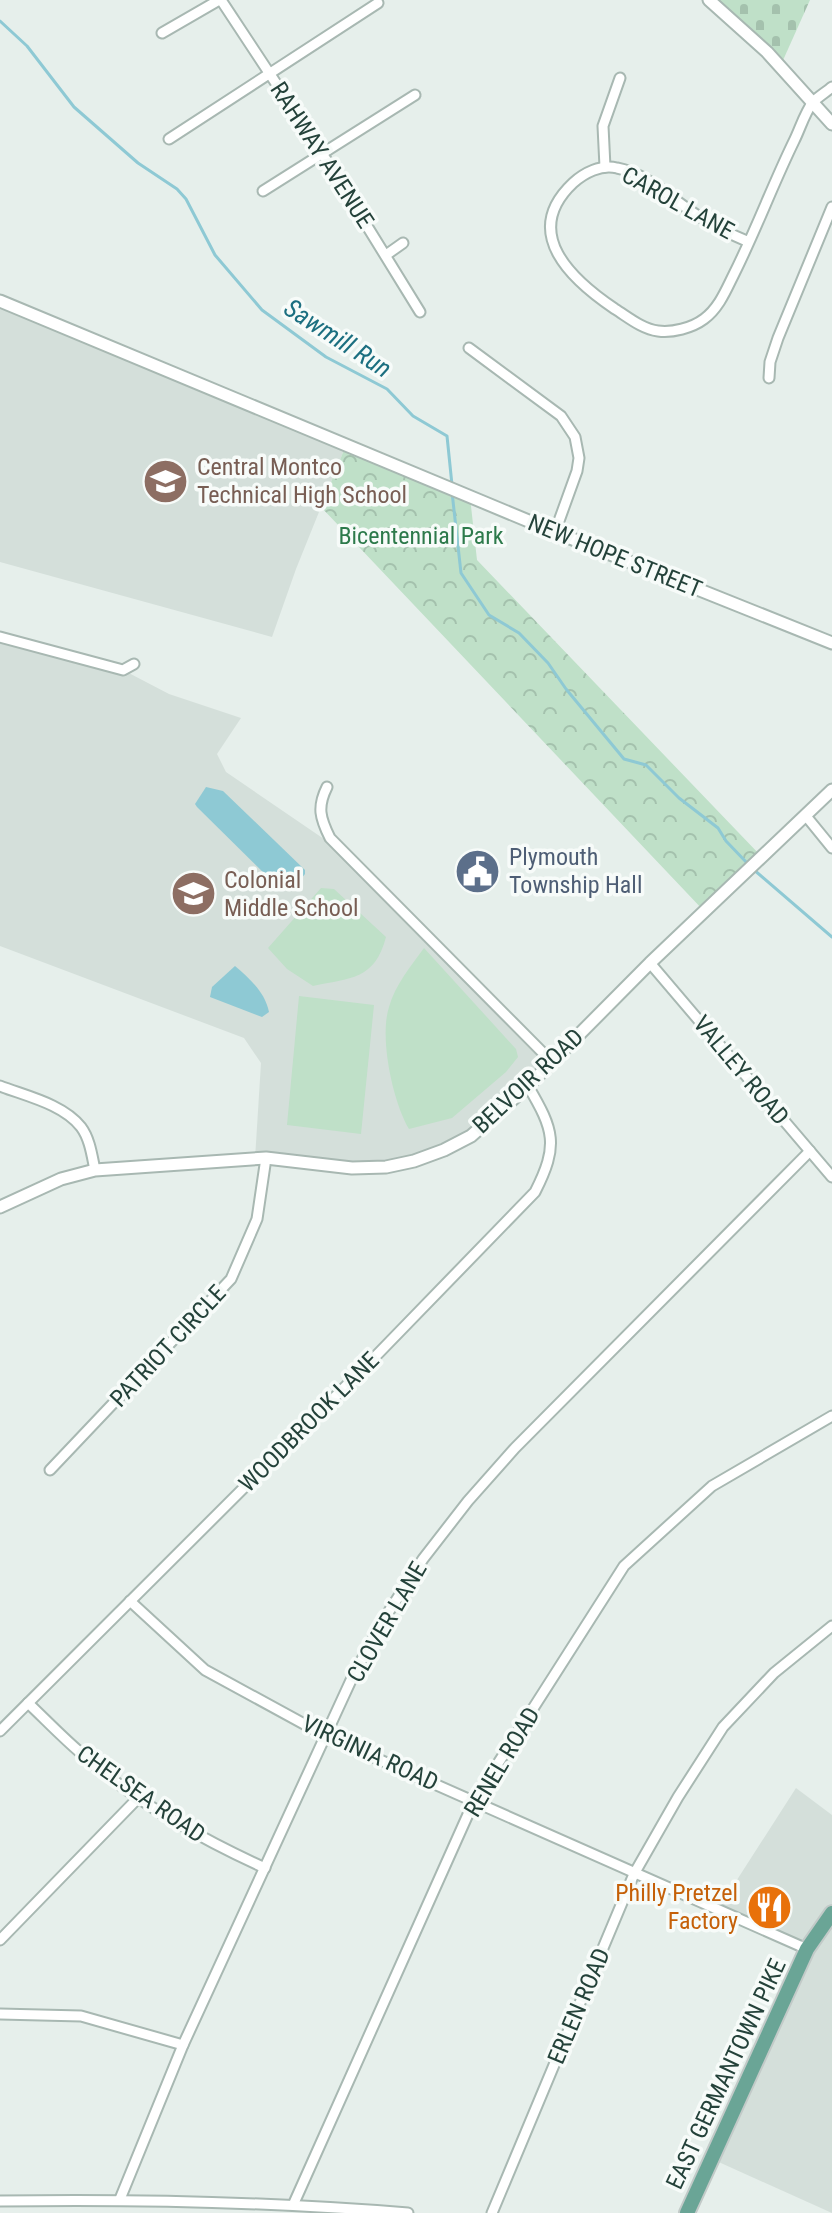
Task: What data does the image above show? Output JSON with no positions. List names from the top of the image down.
{
  "streets": {
    "main road": ["EAST GERMANTOWN PIKE"],
    "street": [
      "RAHWAY AVENUE",
      "CAROL LANE",
      "NEW HOPE STREET",
      "VALLEY ROAD",
      "BELVOIR ROAD",
      "PATRIOT CIRCLE",
      "WOODBROOK LANE",
      "CLOVER LANE",
      "VIRGINIA ROAD",
      "RENEL ROAD",
      "CHELSEA ROAD",
      "ERLEN ROAD"
    ]
  },
  "crossings": [
    ["VALLEY ROAD", "BELVOIR ROAD"],
    ["VALLEY ROAD", "CLOVER LANE"],
    ["BELVOIR ROAD", "PATRIOT CIRCLE"],
    ["BELVOIR ROAD", "WOODBROOK LANE"],
    ["WOODBROOK LANE", "VIRGINIA ROAD"],
    ["WOODBROOK LANE", "CHELSEA ROAD"],
    ["CLOVER LANE", "VIRGINIA ROAD"],
    ["CLOVER LANE", "CHELSEA ROAD"],
    ["VIRGINIA ROAD", "RENEL ROAD"],
    ["VIRGINIA ROAD", "ERLEN ROAD"],
    ["VIRGINIA ROAD", "EAST GERMANTOWN PIKE"]
  ],
  "water": ["Sawmill Run"],
  "parks": ["Bicentennial Park"],
  "places": {
    "school or university": ["Central Montco Technical High School", "Colonial Middle School"],
    "public building": ["Plymouth Township Hall"],
    "restaurant": ["Philly Pretzel Factory"]
  }
}
